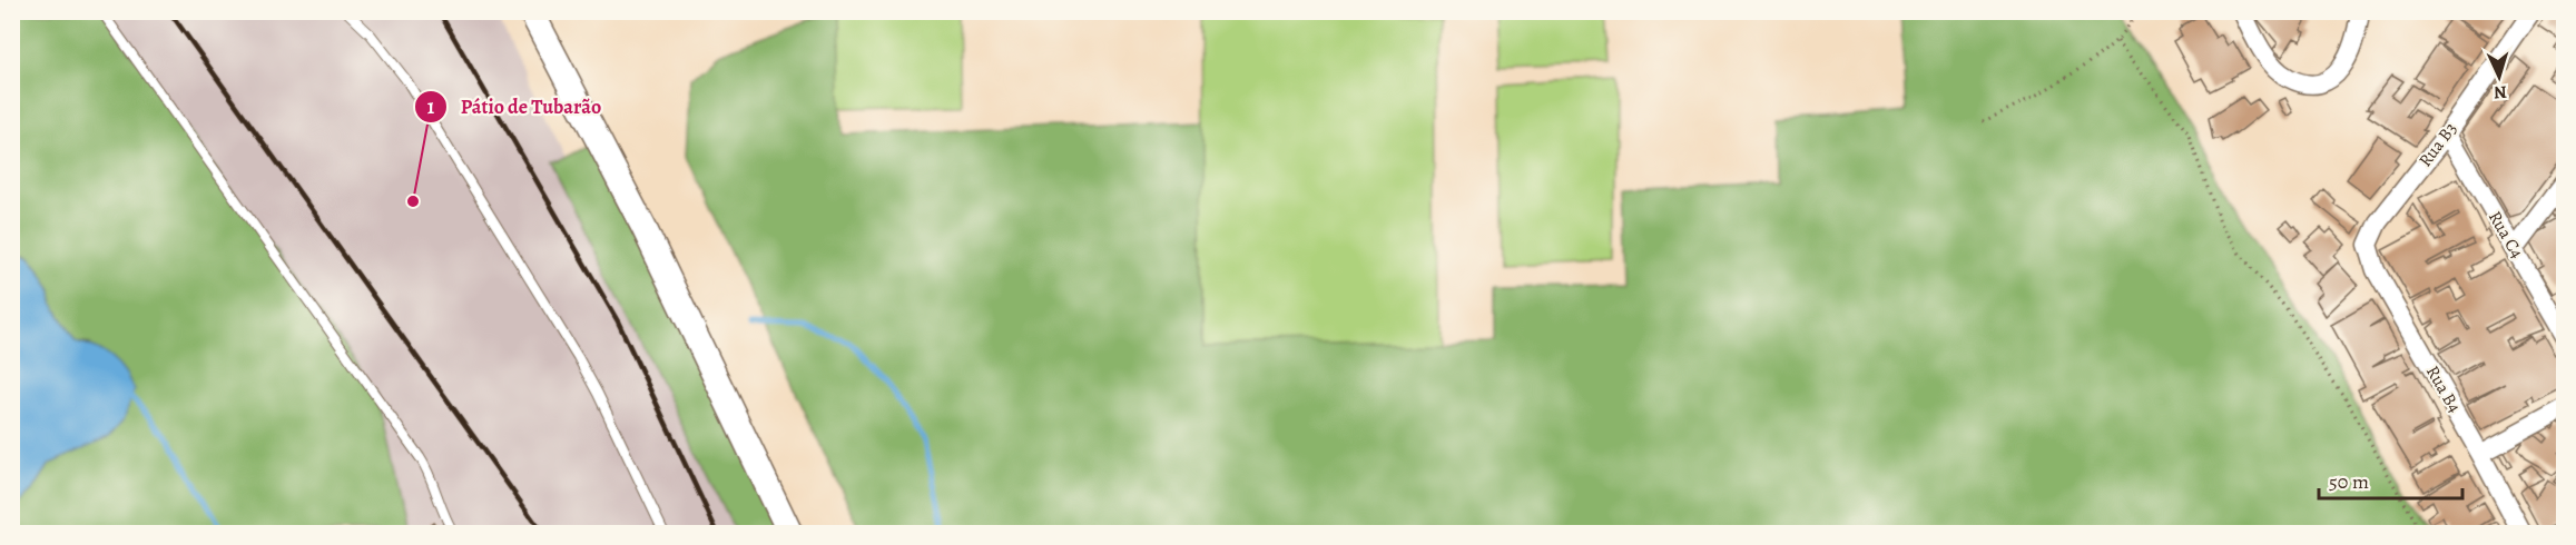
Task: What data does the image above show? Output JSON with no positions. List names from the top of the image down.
{
  "streets": {
    "street": ["Rua B3", "Rua C4", "Rua B4"]
  },
  "crossings": [
    ["Rua B3", "Rua C4"],
    ["Rua B3", "Rua B4"]
  ],
  "places": ["Pátio de Tubarão"],
  "scale_bar": "50 m",
  "north": "bottom"
}
